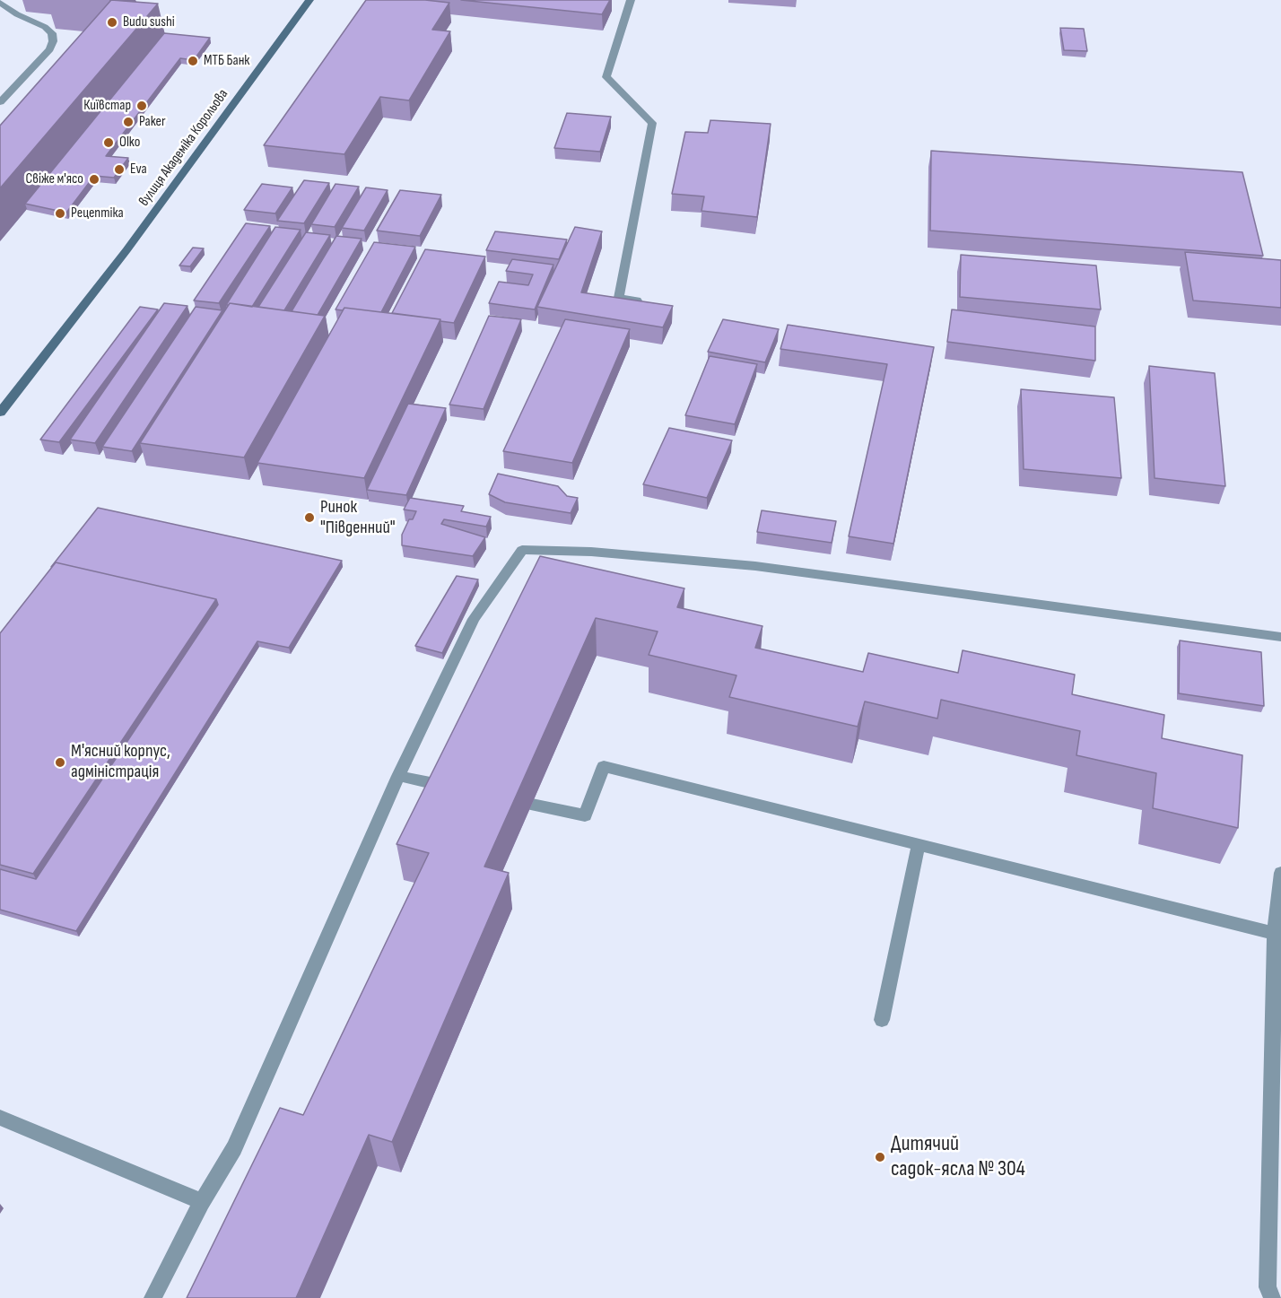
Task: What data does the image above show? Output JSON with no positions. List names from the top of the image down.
{
  "streets": {
    "main road": ["вулиця Академіка Корольова"]
  },
  "places": [
    "Budu sushi",
    "МТБ Банк",
    "Київстар",
    "Paker",
    "Olko",
    "Eva",
    "Свіже м'ясо",
    "Рецептіка",
    "Ринок \"Південний\"",
    "М'ясний корпус, адміністрація",
    "Дитячий садок-ясла № 304"
  ]
}
